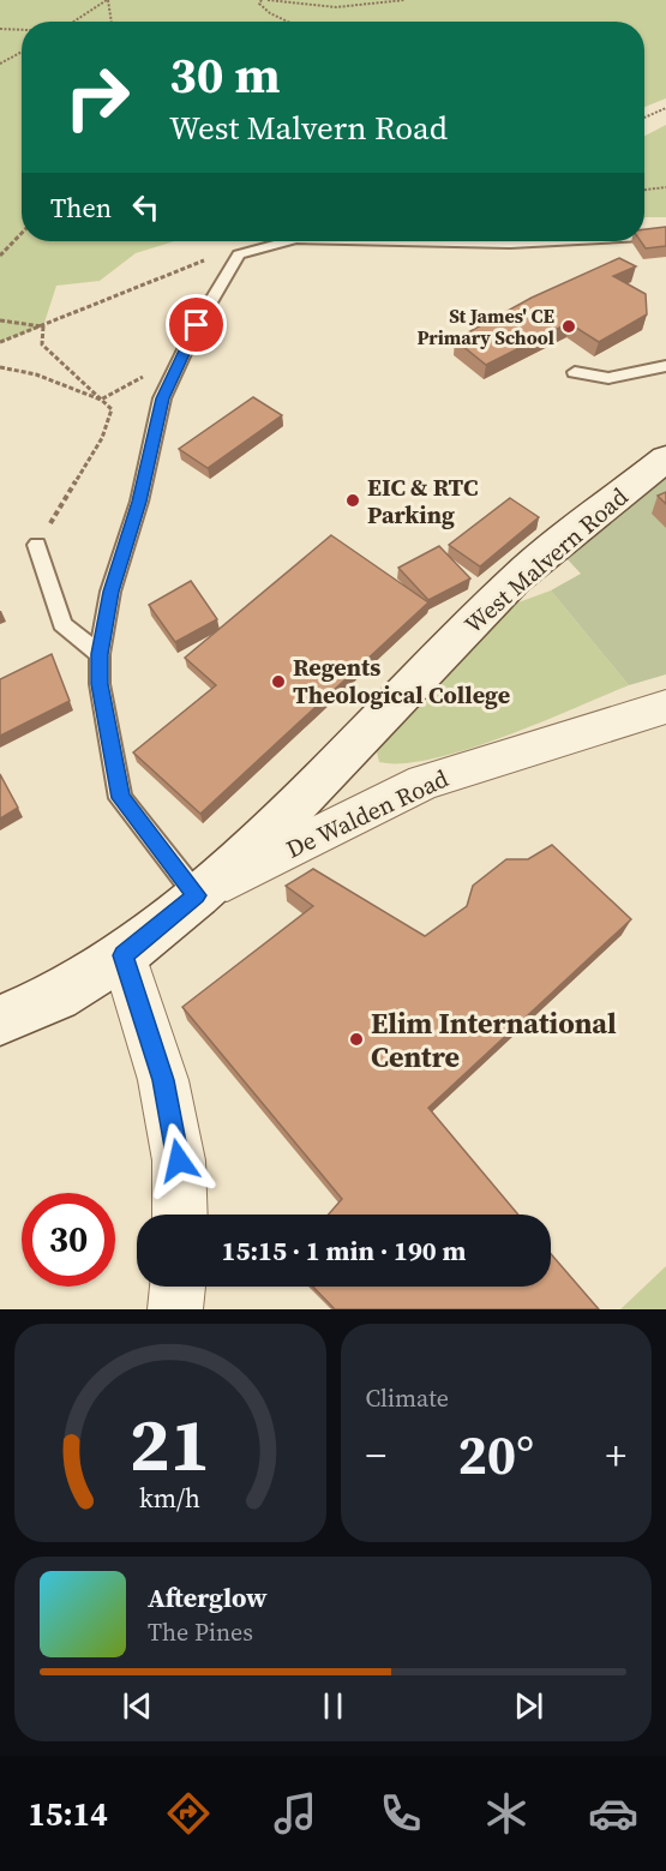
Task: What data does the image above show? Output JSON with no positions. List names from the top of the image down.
{
  "streets": {
    "main road": ["West Malvern Road"],
    "street": ["De Walden Road"]
  },
  "crossings": [
    ["West Malvern Road", "De Walden Road"]
  ],
  "places": [
    "St James' CE Primary School",
    "EIC & RTC Parking",
    "Regents Theological College",
    "Elim International Centre"
  ],
  "page": {
    "turn": ["30 m", "West Malvern Road"],
    "then": "Then",
    "limit": "30",
    "trip": "15:15 · 1 min · 190 m",
    "tile": "Climate",
    "heat": ["−", "20°", "+"],
    "song": ["Afterglow", "The Pines"],
    "tabs": "15:14",
    "gauge": ["21", "km/h"]
  }
}
